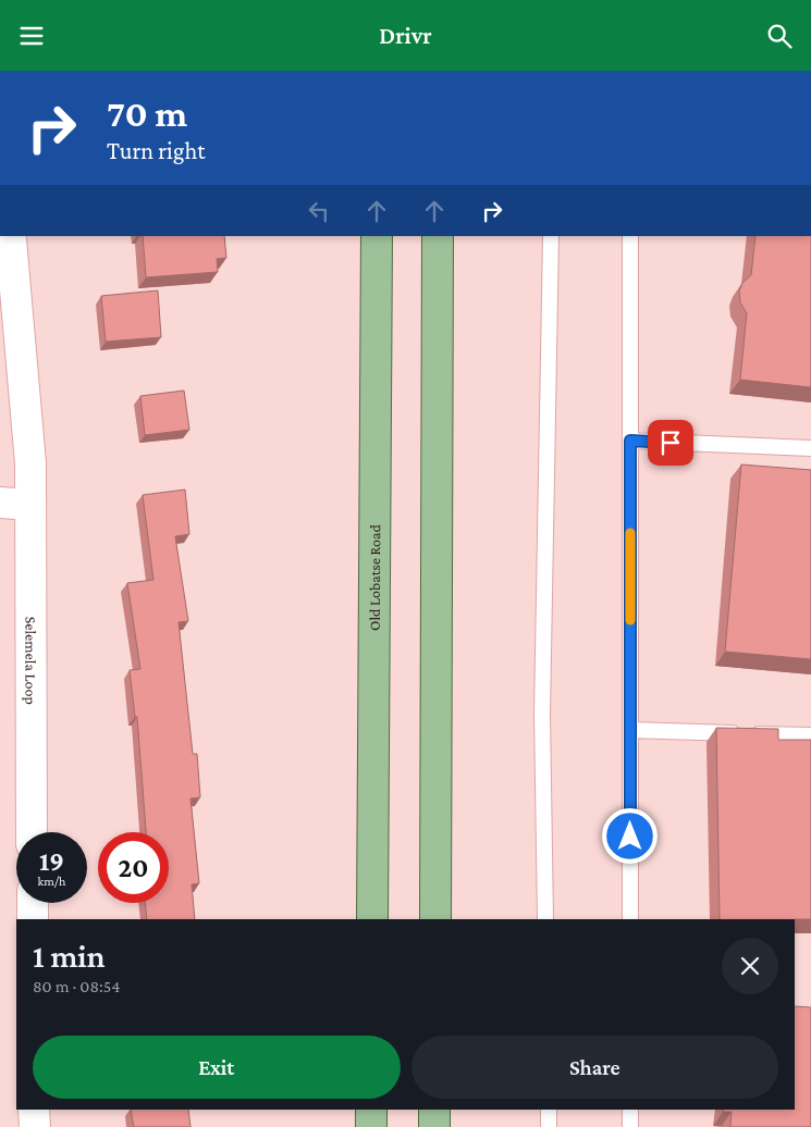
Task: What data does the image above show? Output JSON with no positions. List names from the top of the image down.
{
  "streets": {
    "main road": ["Old Lobatse Road"],
    "street": ["Selemela Loop"]
  },
  "page": {
    "header": "Drivr",
    "turn": ["70 m", "Turn right"],
    "speed": "19 km/h",
    "limit": "20",
    "heading": ["1 min", "80 m · 08:54"],
    "buttons": ["Exit", "Share"]
  }
}
